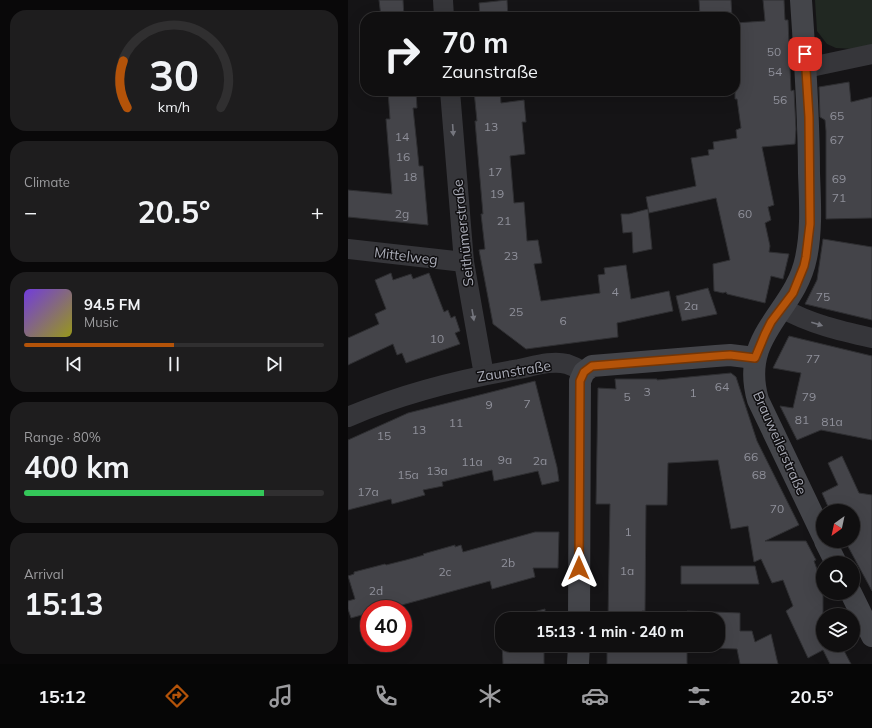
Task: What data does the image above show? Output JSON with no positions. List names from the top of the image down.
{
  "streets": {
    "street": [
      "Seithümerstraße",
      "Mittelweg",
      "Zaunstraße",
      "Brauweilerstraße"
    ]
  },
  "crossings": [
    ["Seithümerstraße", "Mittelweg"],
    ["Seithümerstraße", "Zaunstraße"]
  ],
  "one_way": ["Seithümerstraße"],
  "house_numbers": [
    "50",
    "54",
    "56",
    "65",
    "13",
    "14",
    "67",
    "16",
    "17",
    "18",
    "69",
    "19",
    "71",
    "2g",
    "60",
    "21",
    "23",
    "4",
    "75",
    "2a",
    "25",
    "6",
    "10",
    "77",
    "64",
    "3",
    "1",
    "5",
    "79",
    "7",
    "9",
    "81",
    "81a",
    "11",
    "13",
    "15",
    "66",
    "9a",
    "2a",
    "11a",
    "13a",
    "15a",
    "68",
    "17a",
    "70",
    "1",
    "2b",
    "1a",
    "2c",
    "2d"
  ],
  "north": "bottom left",
  "page": {
    "turn": ["70 m", "Zaunstraße"],
    "tile": [
      "Climate",
      ["Range · 80%", "400 km"],
      ["Arrival", "15:13"]
    ],
    "heat": ["−", "20.5°", "+"],
    "song": ["94.5 FM", "Music"],
    "limit": "40",
    "trip": "15:13 · 1 min · 240 m",
    "tabs": ["15:12", "20.5°"],
    "gauge": ["30", "km/h"]
  }
}
